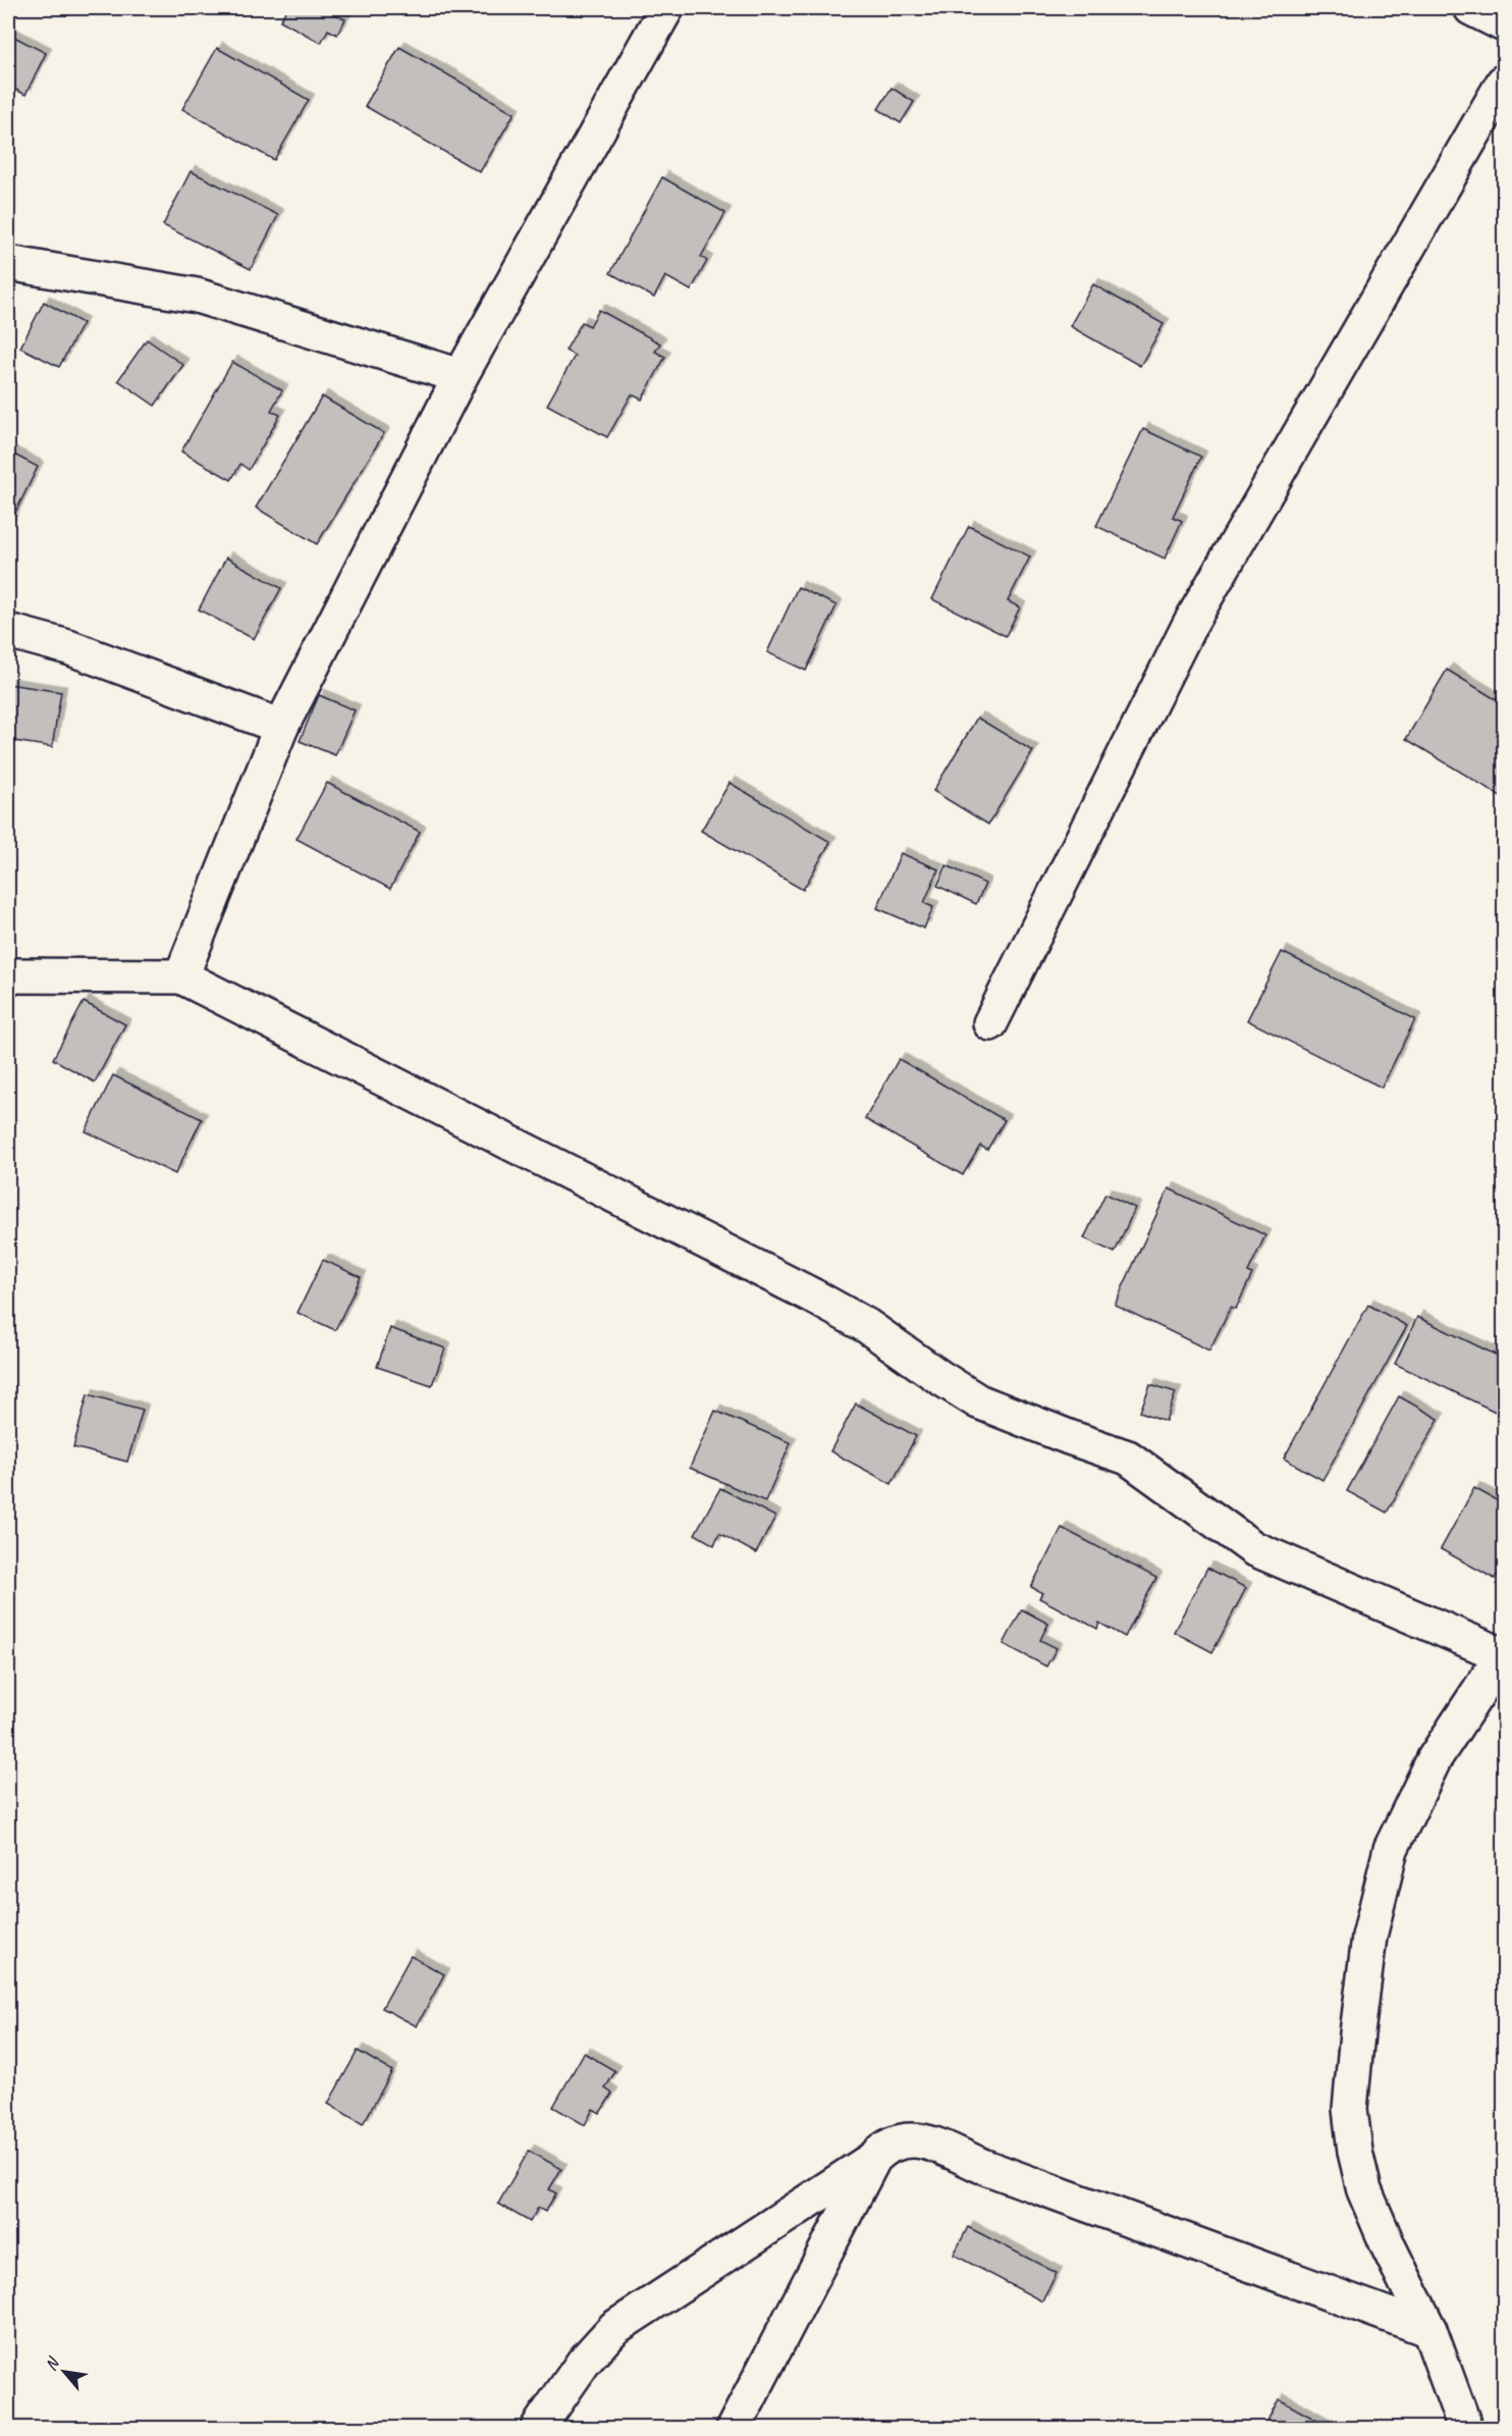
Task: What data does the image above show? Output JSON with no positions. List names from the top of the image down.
{
  "north": "top left"
}
